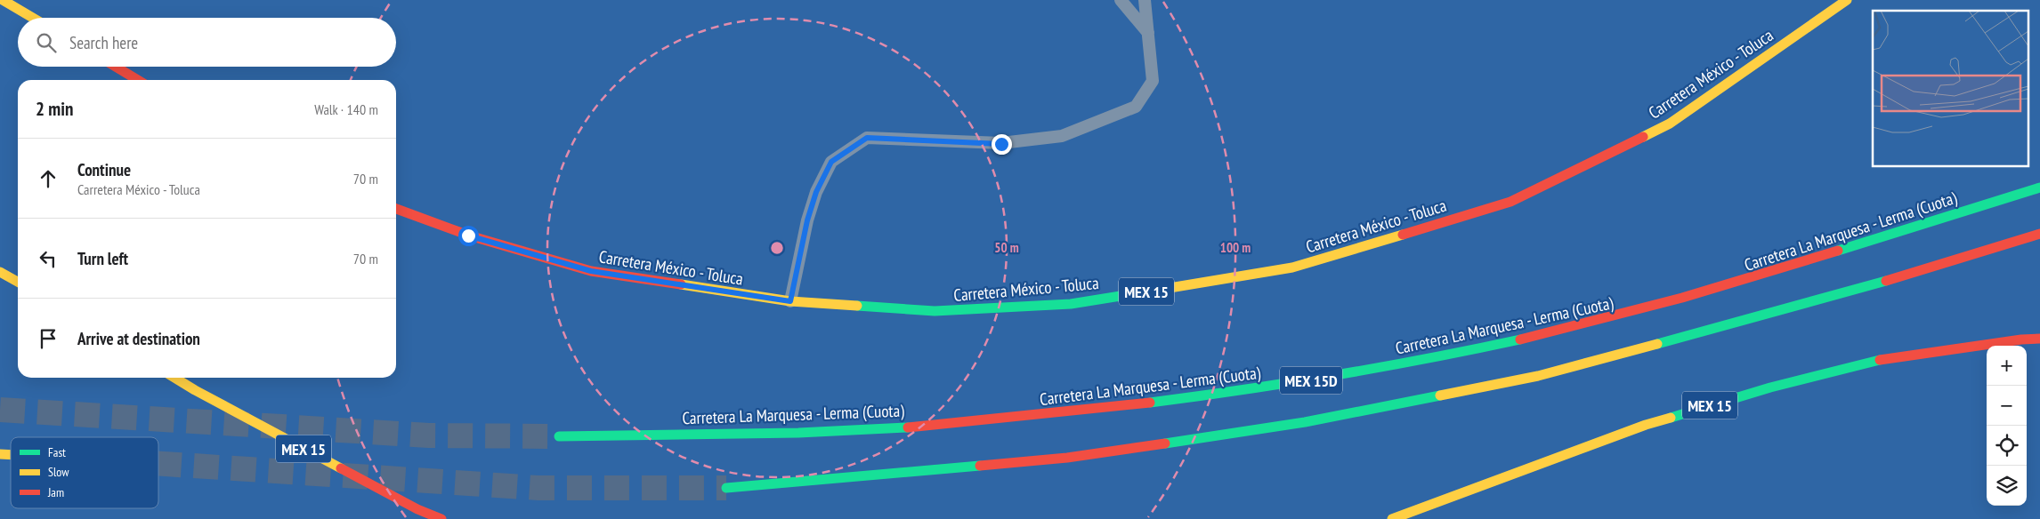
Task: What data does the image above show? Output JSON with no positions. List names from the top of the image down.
{
  "streets": {
    "main road": [
      "Carretera México - Toluca",
      "Carretera La Marquesa - Lerma (Cuota)",
      "MEX 15",
      "MEX 15D"
    ]
  },
  "legend": ["Fast", "Slow", "Jam"],
  "page": {
    "search": "Search here",
    "heading": ["2 min", "Walk · 140 m"],
    "list": [
      ["Continue", "Carretera México - Toluca", "70 m"],
      ["Turn left", "70 m"],
      "Arrive at destination"
    ],
    "map_buttons": ["+", "−"]
  },
  "rings": ["50 m", "100 m"]
}
